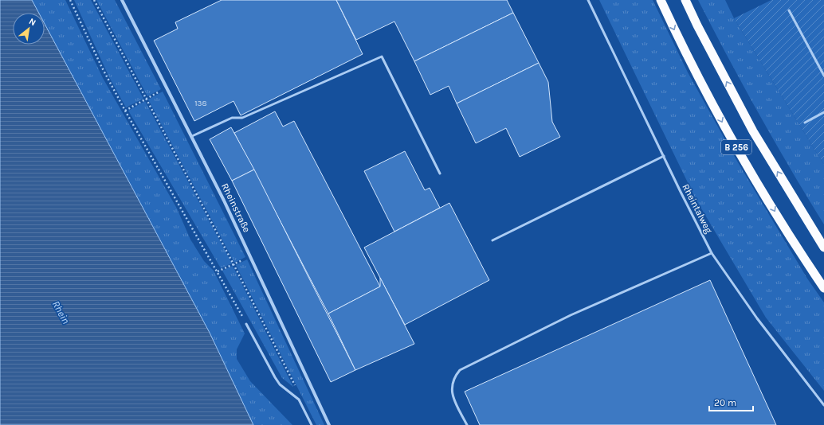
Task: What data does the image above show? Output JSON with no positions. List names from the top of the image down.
{
  "streets": {
    "highway": ["B 256"],
    "street": ["Rheinstraße"],
    "lane": ["Rheintalweg"]
  },
  "water": ["Rhein"],
  "house_numbers": ["138"],
  "scale_bar": "20 m",
  "north": "top right"
}
